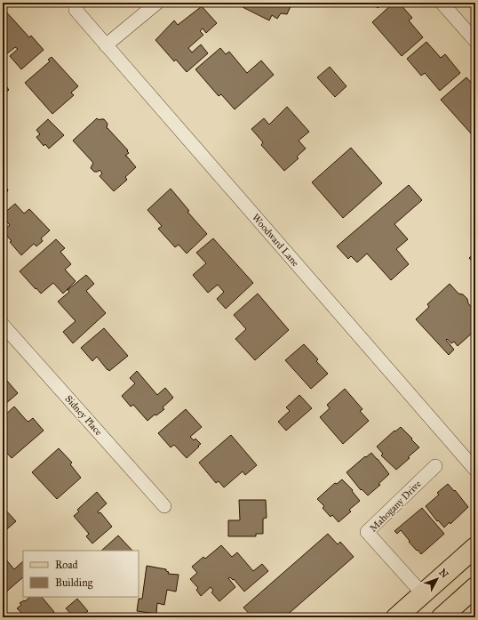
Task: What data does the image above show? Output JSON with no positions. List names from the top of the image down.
{
  "streets": {
    "street": ["Woodward Lane", "Sidney Place", "Mahogany Drive"]
  },
  "legend": ["Road", "Building"],
  "north": "top right"
}
